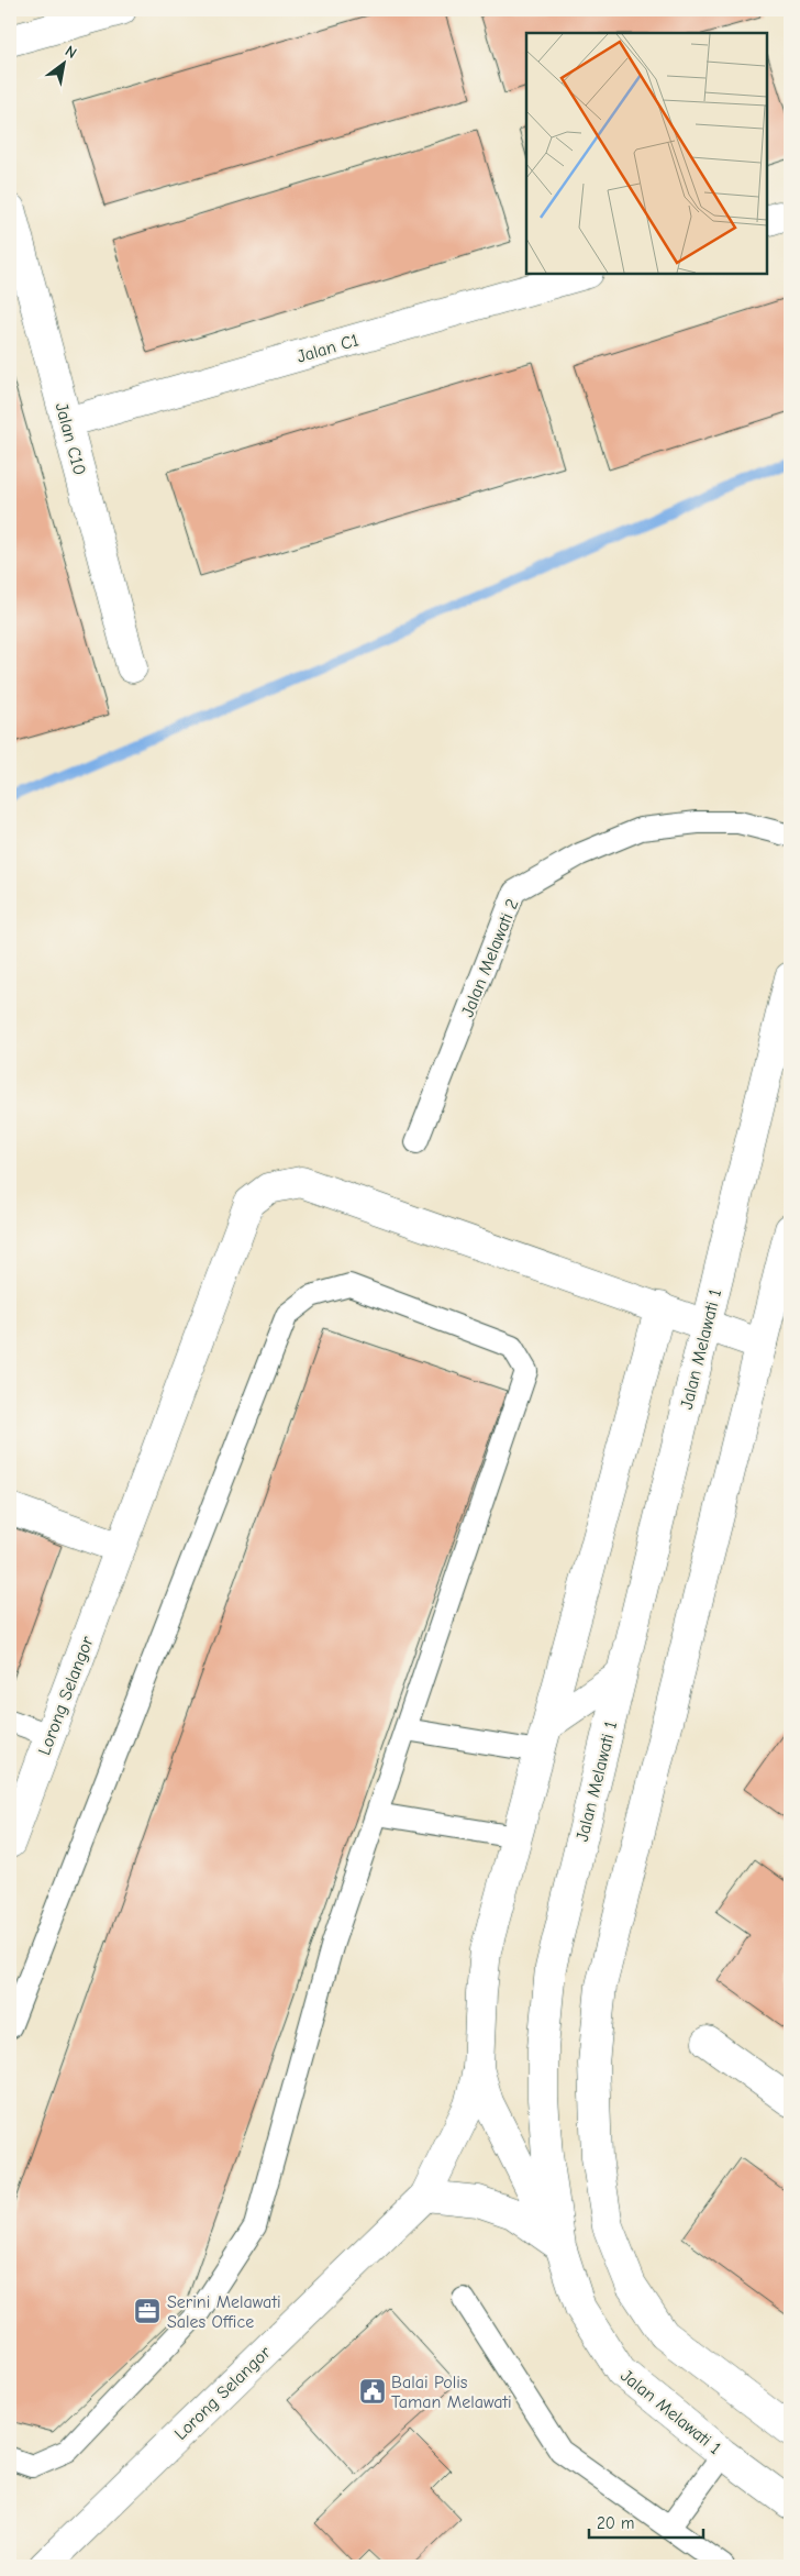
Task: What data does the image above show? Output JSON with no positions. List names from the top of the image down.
{
  "streets": {
    "street": [
      "Jalan C1",
      "Jalan C10",
      "Jalan Melawati 1",
      "Lorong Selangor"
    ],
    "lane": ["Jalan Melawati 2"]
  },
  "crossings": [
    ["Jalan C1", "Jalan C10"],
    ["Jalan Melawati 1", "Lorong Selangor"]
  ],
  "places": {
    "office": ["Serini Melawati Sales Office"],
    "public building": ["Balai Polis Taman Melawati"]
  },
  "scale_bar": "20 m",
  "north": "top right"
}
